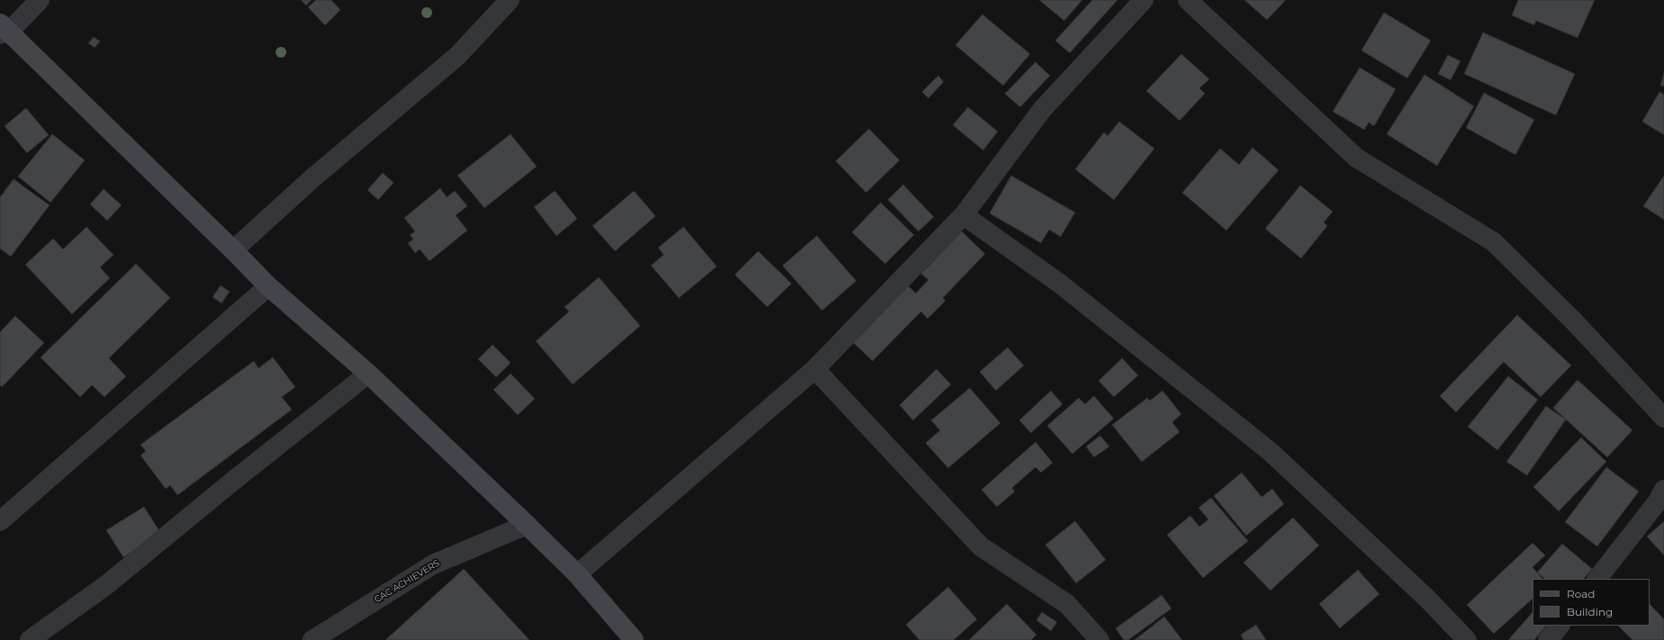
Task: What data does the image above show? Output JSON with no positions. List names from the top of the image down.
{
  "streets": {
    "street": ["CAC ACHIEVERS"]
  },
  "legend": ["Road", "Building"]
}
